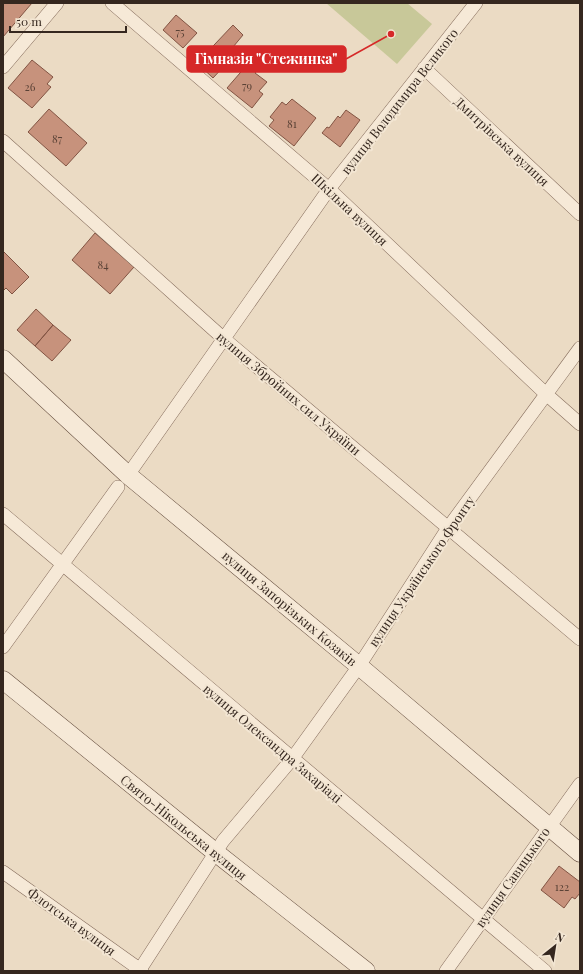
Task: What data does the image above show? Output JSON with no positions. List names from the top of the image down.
{
  "streets": {
    "main road": ["вулиця Запорізьких Козаків", "Свято-Нікольська вулиця"],
    "street": [
      "вулиця Володимира Великого",
      "Дмитрівська вулиця",
      "Шкільна вулиця",
      "вулиця Збройних сил України",
      "вулиця Українського Фронту",
      "вулиця Олександра Захаріаді",
      "вулиця Савицького",
      "Флотська вулиця"
    ]
  },
  "crossings": [
    ["вулиця Володимира Великого", "Дмитрівська вулиця"],
    ["вулиця Володимира Великого", "Шкільна вулиця"],
    ["вулиця Володимира Великого", "вулиця Збройних сил України"],
    ["вулиця Володимира Великого", "вулиця Запорізьких Козаків"],
    ["вулиця Володимира Великого", "вулиця Олександра Захаріаді"],
    ["Шкільна вулиця", "вулиця Українського Фронту"],
    ["вулиця Збройних сил України", "вулиця Українського Фронту"],
    ["вулиця Українського Фронту", "вулиця Запорізьких Козаків"],
    ["вулиця Українського Фронту", "вулиця Олександра Захаріаді"],
    ["вулиця Українського Фронту", "Свято-Нікольська вулиця"],
    ["вулиця Українського Фронту", "Флотська вулиця"],
    ["вулиця Запорізьких Козаків", "вулиця Савицького"],
    ["вулиця Олександра Захаріаді", "вулиця Савицького"]
  ],
  "places": ["Гімназія \"Стежинка\""],
  "house_numbers": [
    "75",
    "79",
    "26",
    "81",
    "87",
    "84",
    "122"
  ],
  "scale_bar": "50 m",
  "north": "top right"
}
